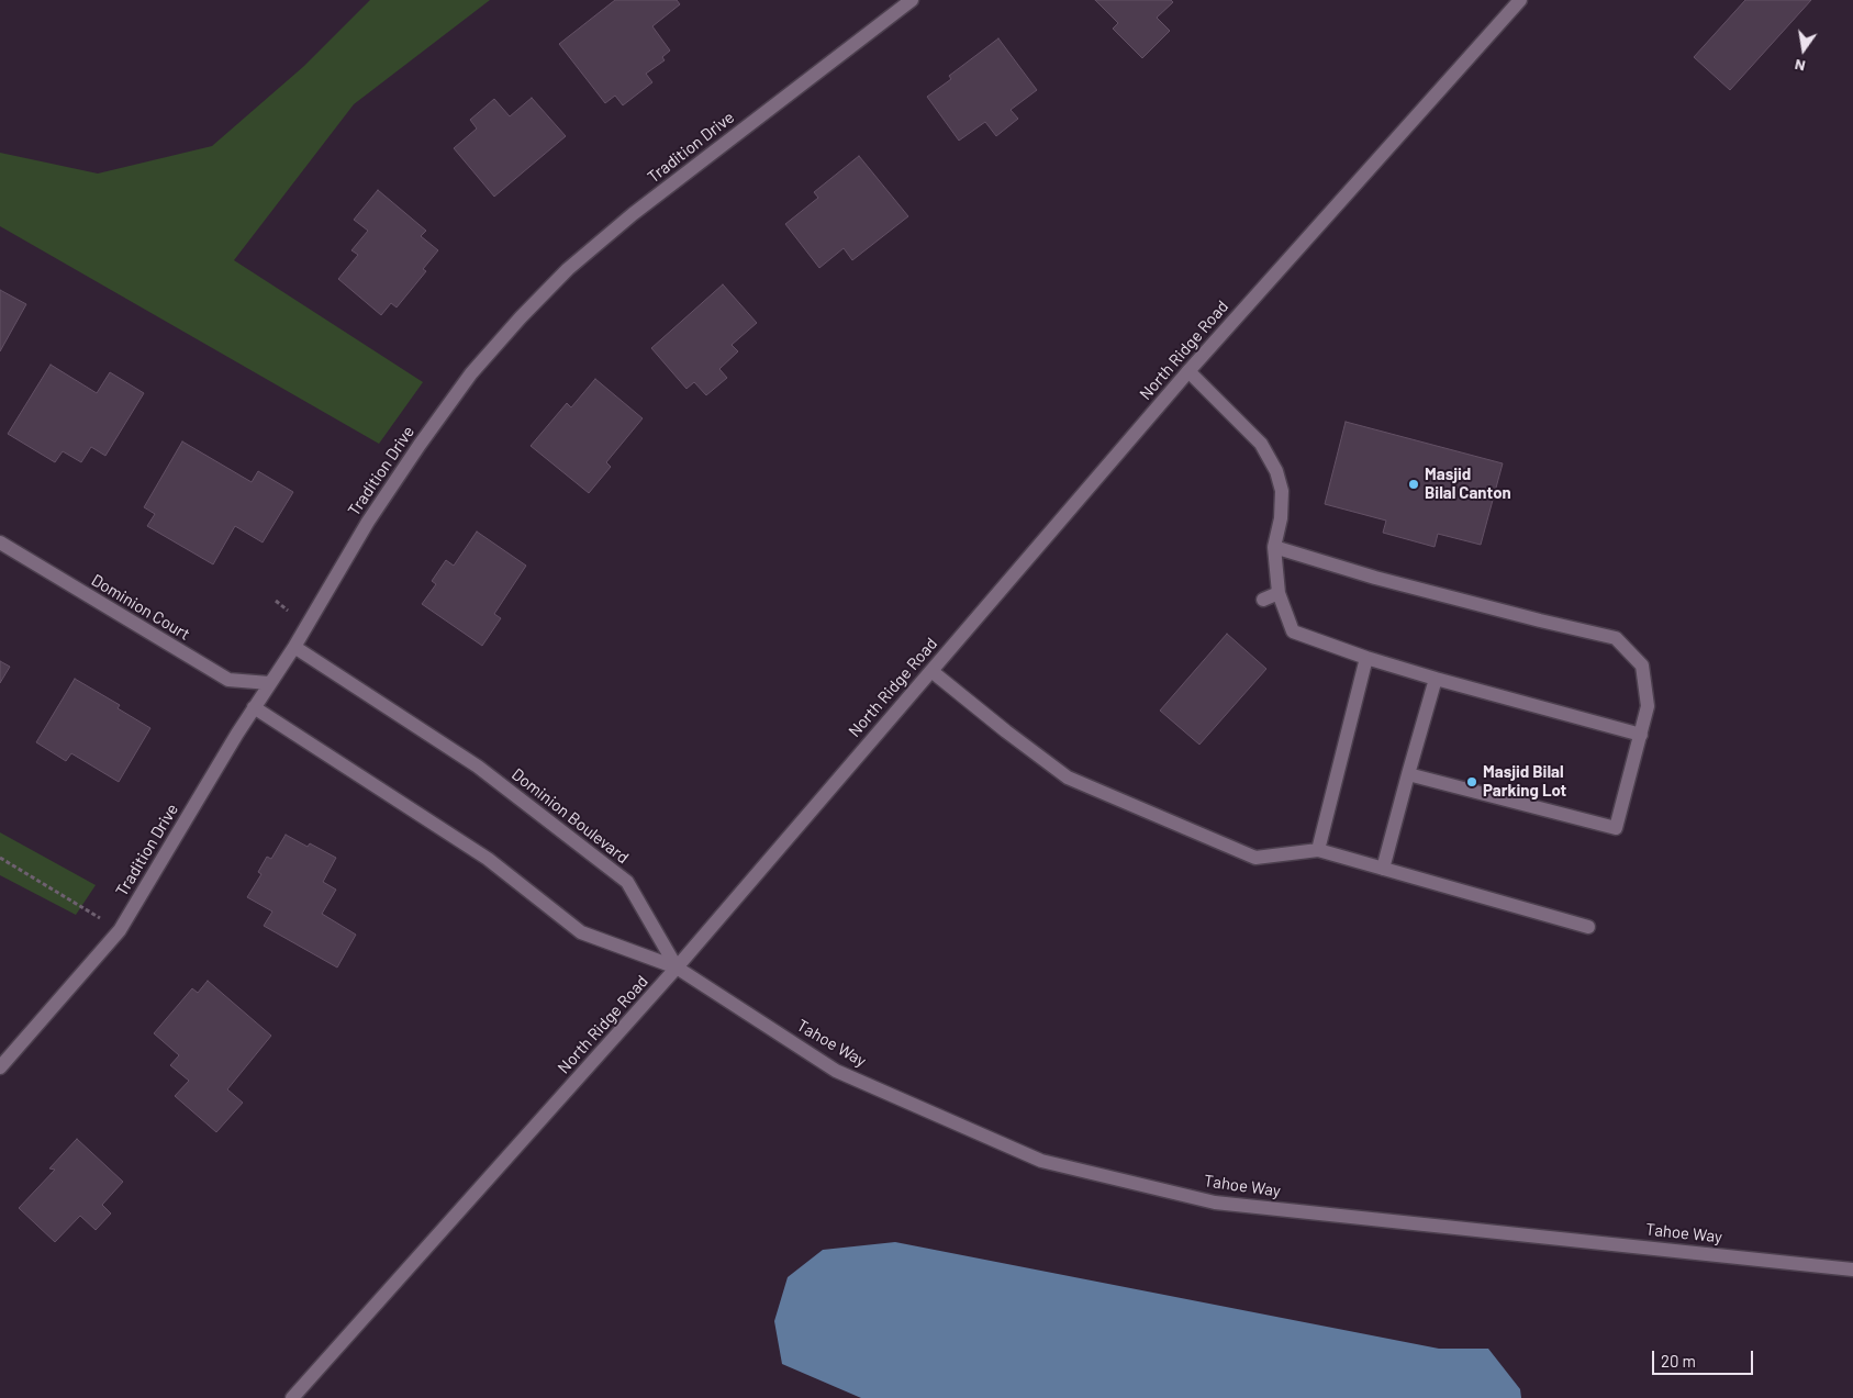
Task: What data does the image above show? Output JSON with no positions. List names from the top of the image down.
{
  "streets": {
    "street": [
      "Tradition Drive",
      "North Ridge Road",
      "Dominion Court",
      "Dominion Boulevard",
      "Tahoe Way"
    ]
  },
  "crossings": [
    ["Tradition Drive", "Dominion Court"],
    ["Tradition Drive", "Dominion Boulevard"],
    ["North Ridge Road", "Dominion Boulevard"],
    ["North Ridge Road", "Tahoe Way"],
    ["Dominion Boulevard", "Tahoe Way"]
  ],
  "places": ["Masjid Bilal Canton", "Masjid Bilal Parking Lot"],
  "scale_bar": "20 m",
  "north": "bottom"
}
